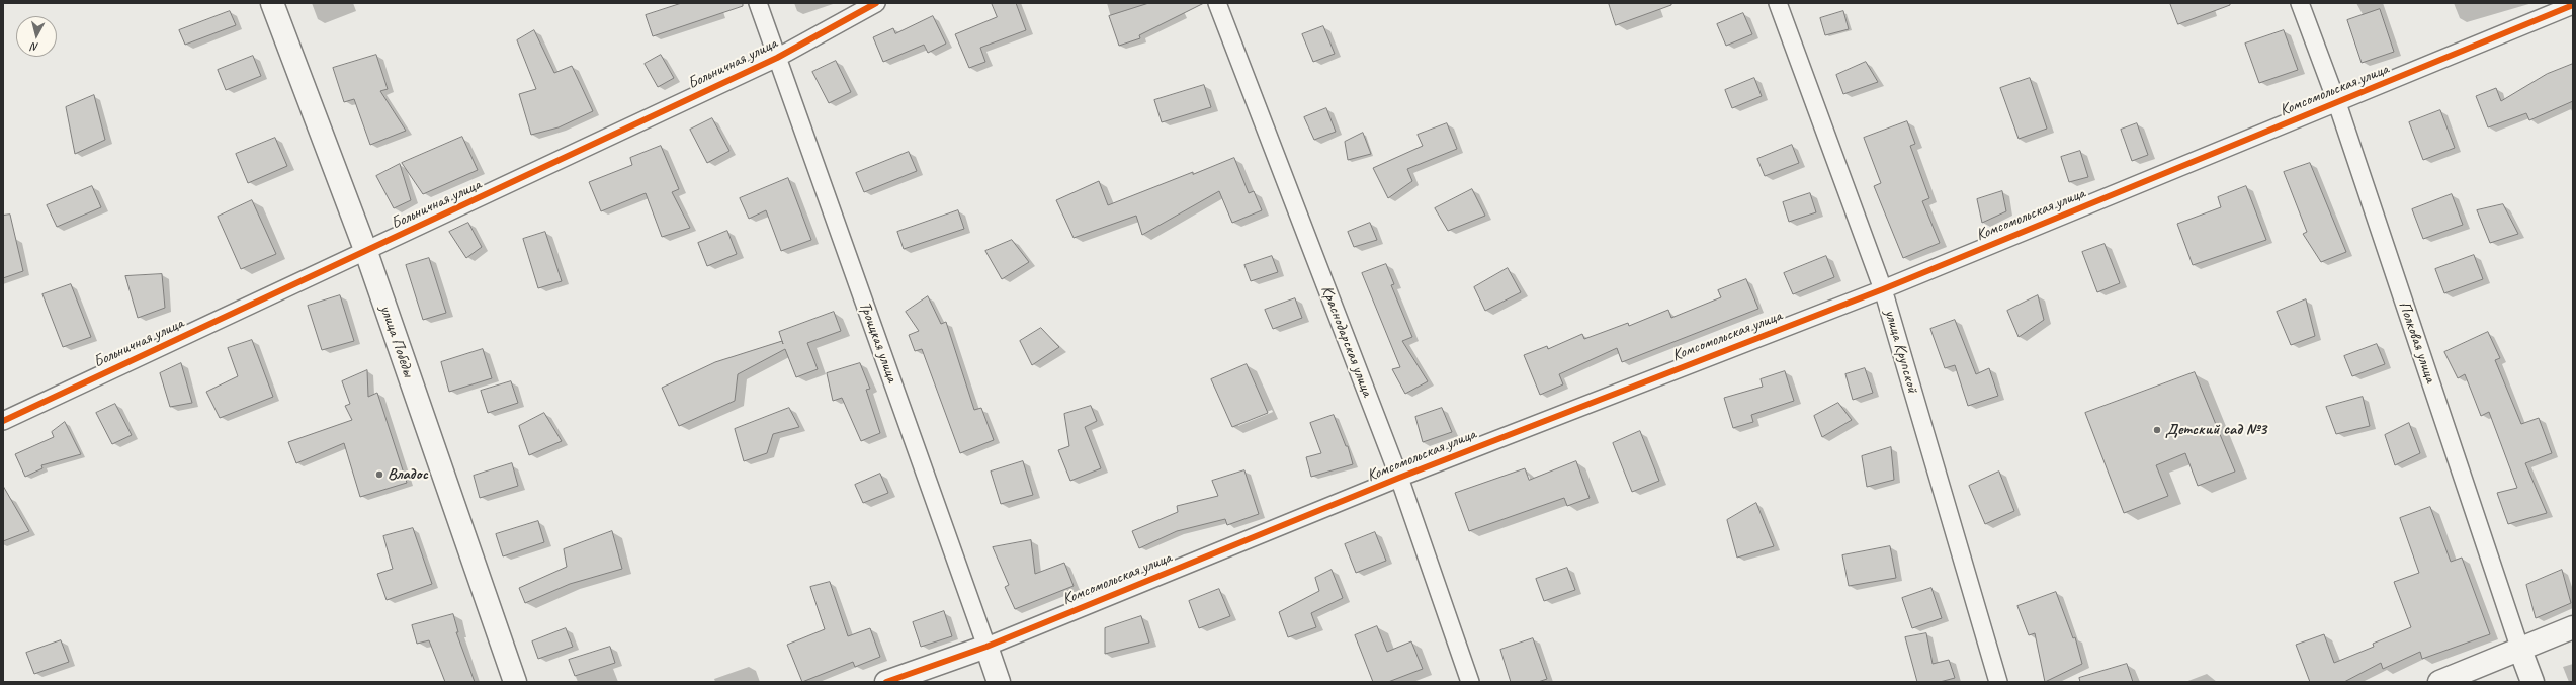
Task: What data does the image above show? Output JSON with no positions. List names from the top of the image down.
{
  "streets": {
    "street": [
      "Больничная улица",
      "Комсомольская улица",
      "улица Победы",
      "Краснодарская улица",
      "Троицкая улица",
      "Полковая улица",
      "улица Крупской"
    ]
  },
  "crossings": [
    ["Больничная улица", "улица Победы"],
    ["Больничная улица", "Троицкая улица"],
    ["Комсомольская улица", "Краснодарская улица"],
    ["Комсомольская улица", "Троицкая улица"],
    ["Комсомольская улица", "Полковая улица"],
    ["Комсомольская улица", "улица Крупской"]
  ],
  "places": ["Детский сад №3", "Владос"],
  "north": "bottom"
}
